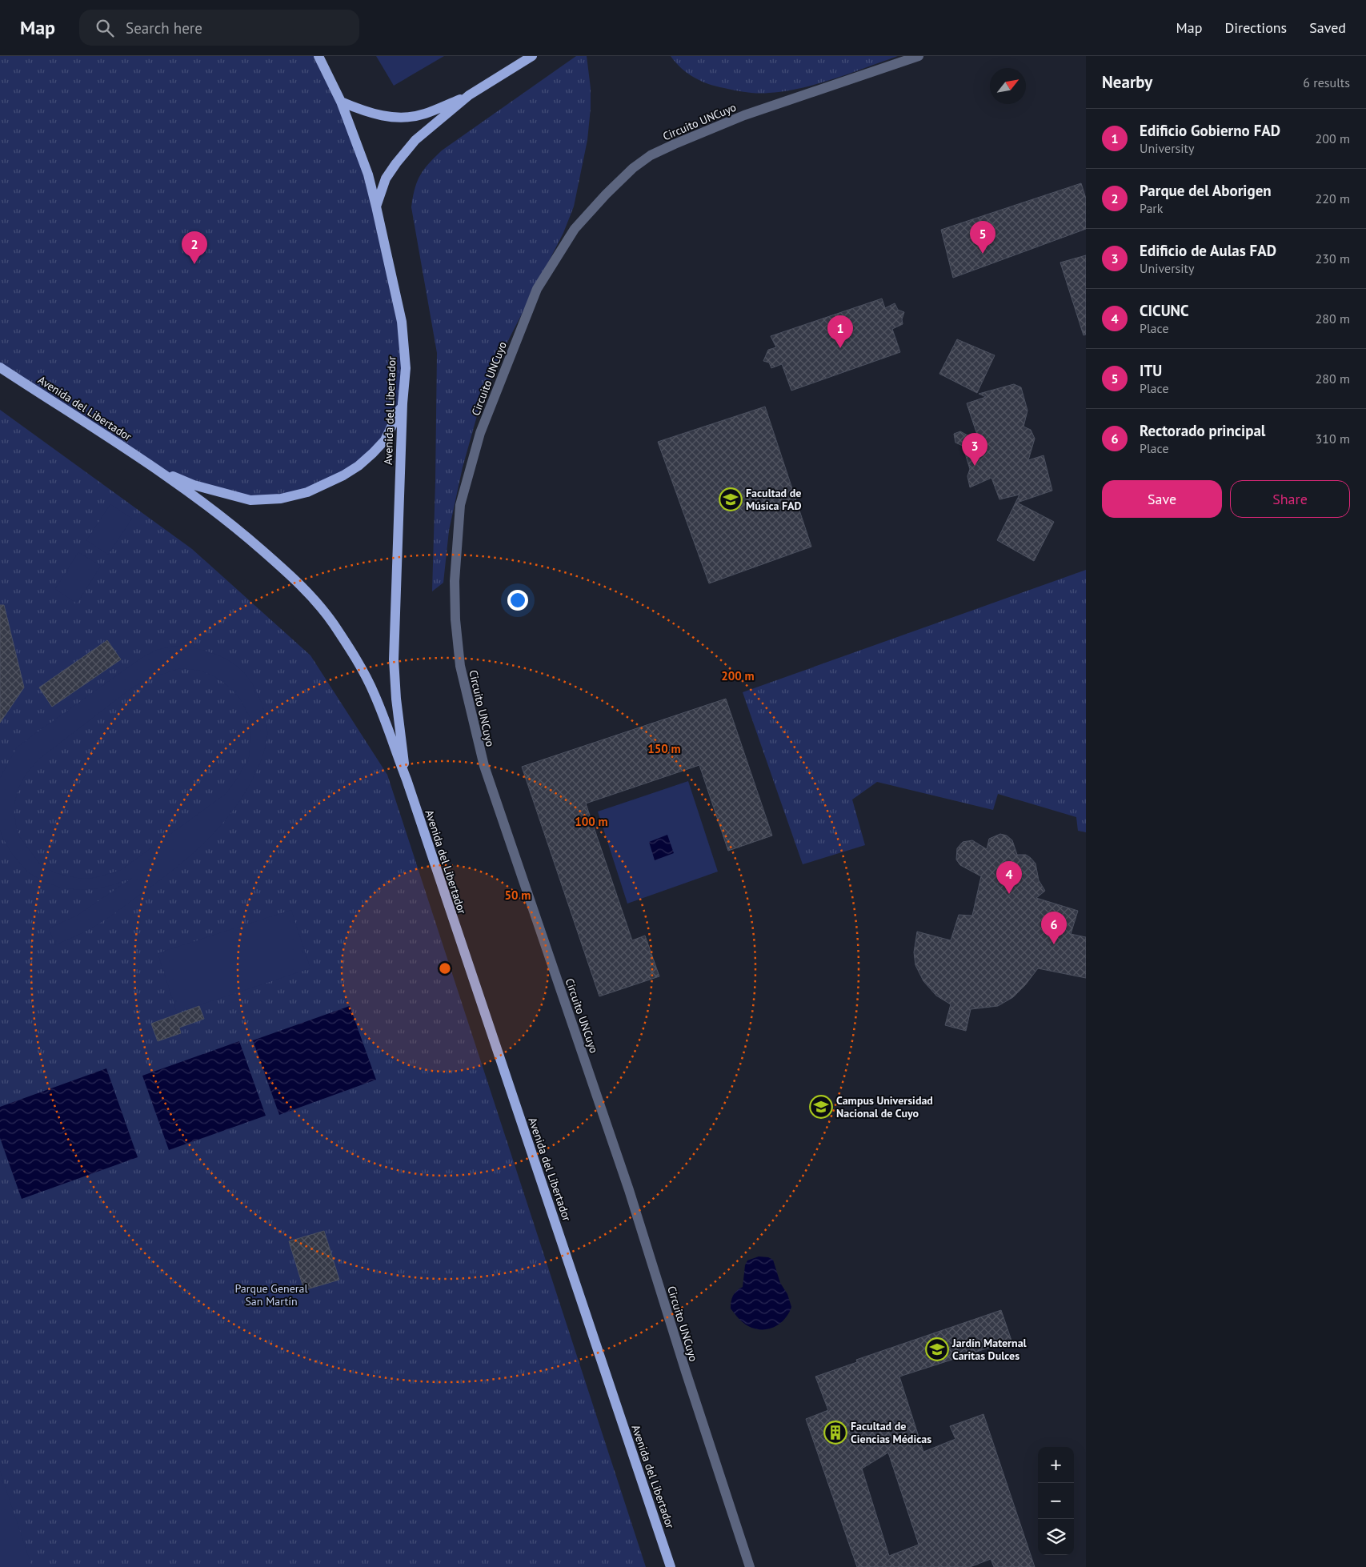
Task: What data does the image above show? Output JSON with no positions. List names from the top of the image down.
{
  "streets": {
    "main road": ["Avenida del Libertador"],
    "street": ["Circuito UNCuyo"]
  },
  "parks": ["Parque General San Martín"],
  "places": {
    "school or university": ["Facultad de Música FAD", "Campus Universidad Nacional de Cuyo", "Jardín Maternal Caritas Dulces"],
    "building": ["Facultad de Ciencias Médicas"]
  },
  "north": "top right",
  "page": {
    "header": "Map",
    "search": "Search here",
    "nav": ["Map", "Directions", "Saved"],
    "heading": ["Nearby", "6 results"],
    "list": [
      {
        "mark": "1",
        "name": "Edificio Gobierno FAD",
        "note": "University",
        "value": "200 m"
      },
      {
        "mark": "2",
        "name": "Parque del Aborigen",
        "note": "Park",
        "value": "220 m"
      },
      {
        "mark": "3",
        "name": "Edificio de Aulas FAD",
        "note": "University",
        "value": "230 m"
      },
      {
        "mark": "4",
        "name": "CICUNC",
        "note": "Place",
        "value": "280 m"
      },
      {
        "mark": "5",
        "name": "ITU",
        "note": "Place",
        "value": "280 m"
      },
      {
        "mark": "6",
        "name": "Rectorado principal",
        "note": "Place",
        "value": "310 m"
      }
    ],
    "pins": [
      "5",
      "2",
      "1",
      "3",
      "4",
      "6"
    ],
    "buttons": ["Save", "Share"],
    "map_buttons": ["+", "−"]
  },
  "rings": [
    "200 m",
    "150 m",
    "100 m",
    "50 m"
  ]
}
